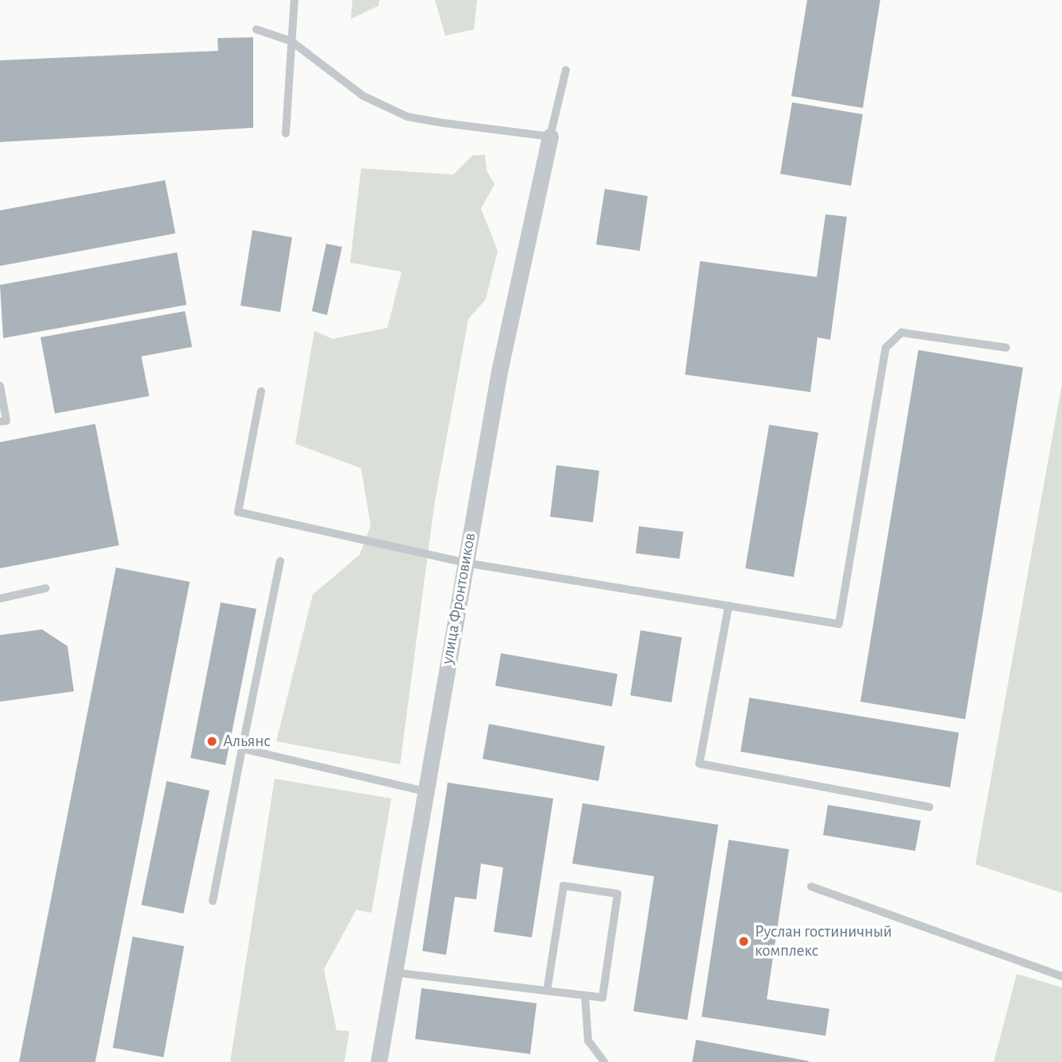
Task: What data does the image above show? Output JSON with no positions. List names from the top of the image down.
{
  "streets": {
    "street": ["улица Фронтовиков"]
  },
  "places": ["Альянс", "Руслан гостиничный комплекс"]
}
